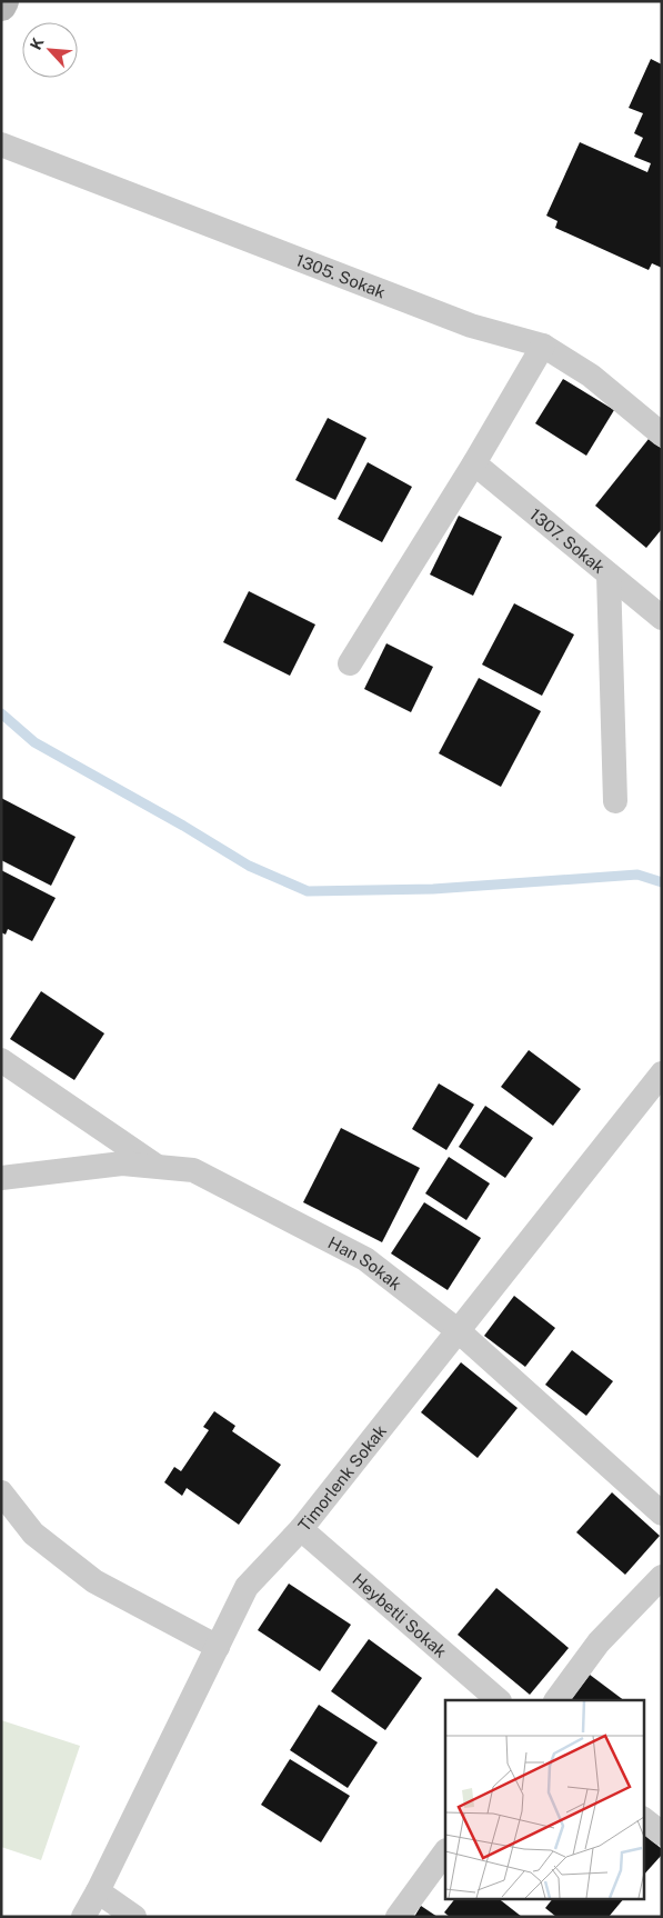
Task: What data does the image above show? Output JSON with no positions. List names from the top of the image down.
{
  "streets": {
    "street": [
      "1305. Sokak",
      "1307. Sokak",
      "Han Sokak",
      "Timorlenk Sokak",
      "Heybetli Sokak"
    ]
  },
  "crossings": [
    ["Han Sokak", "Timorlenk Sokak"],
    ["Timorlenk Sokak", "Heybetli Sokak"]
  ],
  "north": "top left"
}
